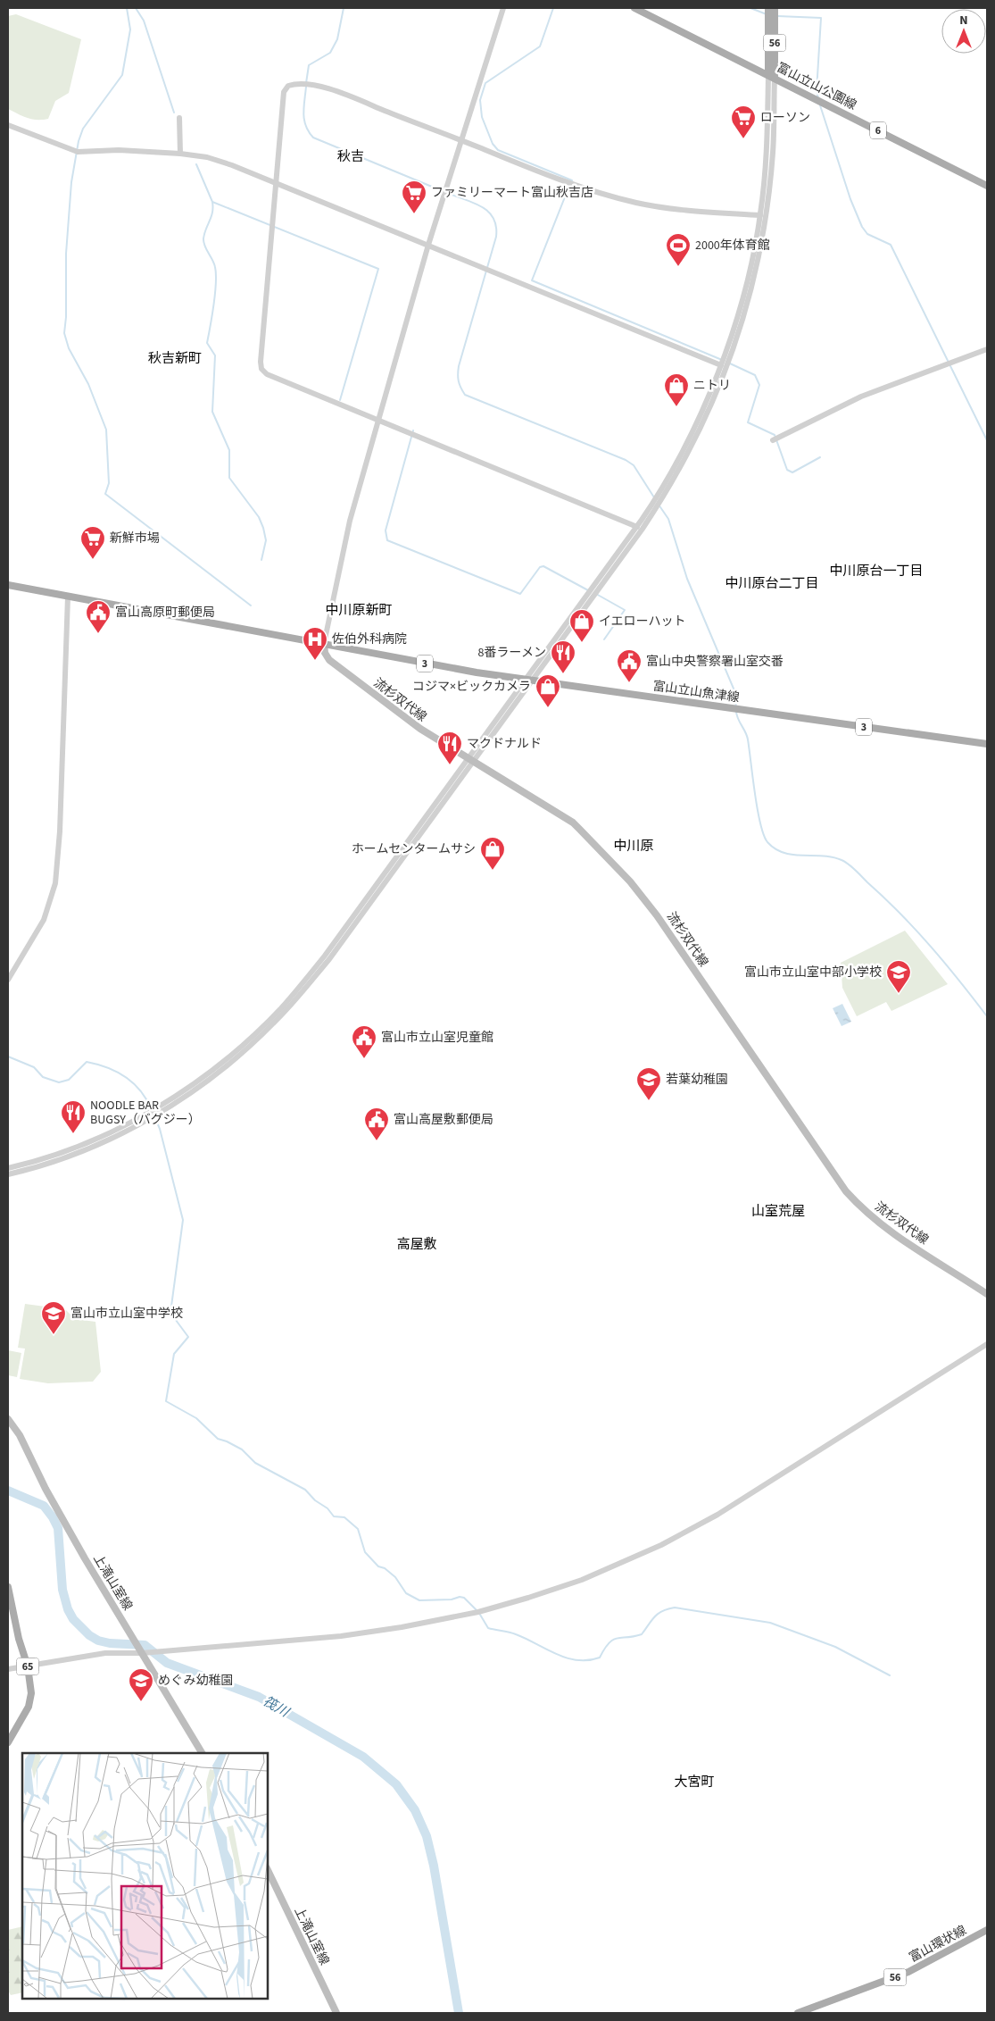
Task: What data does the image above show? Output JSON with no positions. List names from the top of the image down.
{
  "streets": {
    "main road": [
      "56",
      "富山立山公園線",
      "6",
      "3",
      "富山立山魚津線",
      "流杉双代線",
      "上滝山室線",
      "65",
      "富山環状線"
    ]
  },
  "crossings": [
    ["56", "富山立山公園線"],
    ["富山立山魚津線", "流杉双代線"]
  ],
  "districts": [
    "秋吉",
    "秋吉新町",
    "中川原台一丁目",
    "中川原台二丁目",
    "中川原新町",
    "中川原",
    "山室荒屋",
    "高屋敷",
    "大宮町"
  ],
  "water": ["筏川"],
  "places": {
    "supermarket": ["ローソン", "ファミリーマート富山秋吉店", "新鮮市場"],
    "sports": ["2000年体育館"],
    "shop": [
      "ニトリ",
      "イエローハット",
      "コジマ×ビックカメラ",
      "ホームセンタームサシ"
    ],
    "public building": [
      "富山高原町郵便局",
      "富山中央警察署山室交番",
      "富山市立山室児童館",
      "富山高屋敷郵便局"
    ],
    "hospital": ["佐伯外科病院"],
    "restaurant": ["8番ラーメン", "マクドナルド", "NOODLE BAR BUGSY（バグジー）"],
    "school or university": [
      "富山市立山室中部小学校",
      "若葉幼稚園",
      "富山市立山室中学校",
      "めぐみ幼稚園"
    ]
  },
  "north": "top"
}
